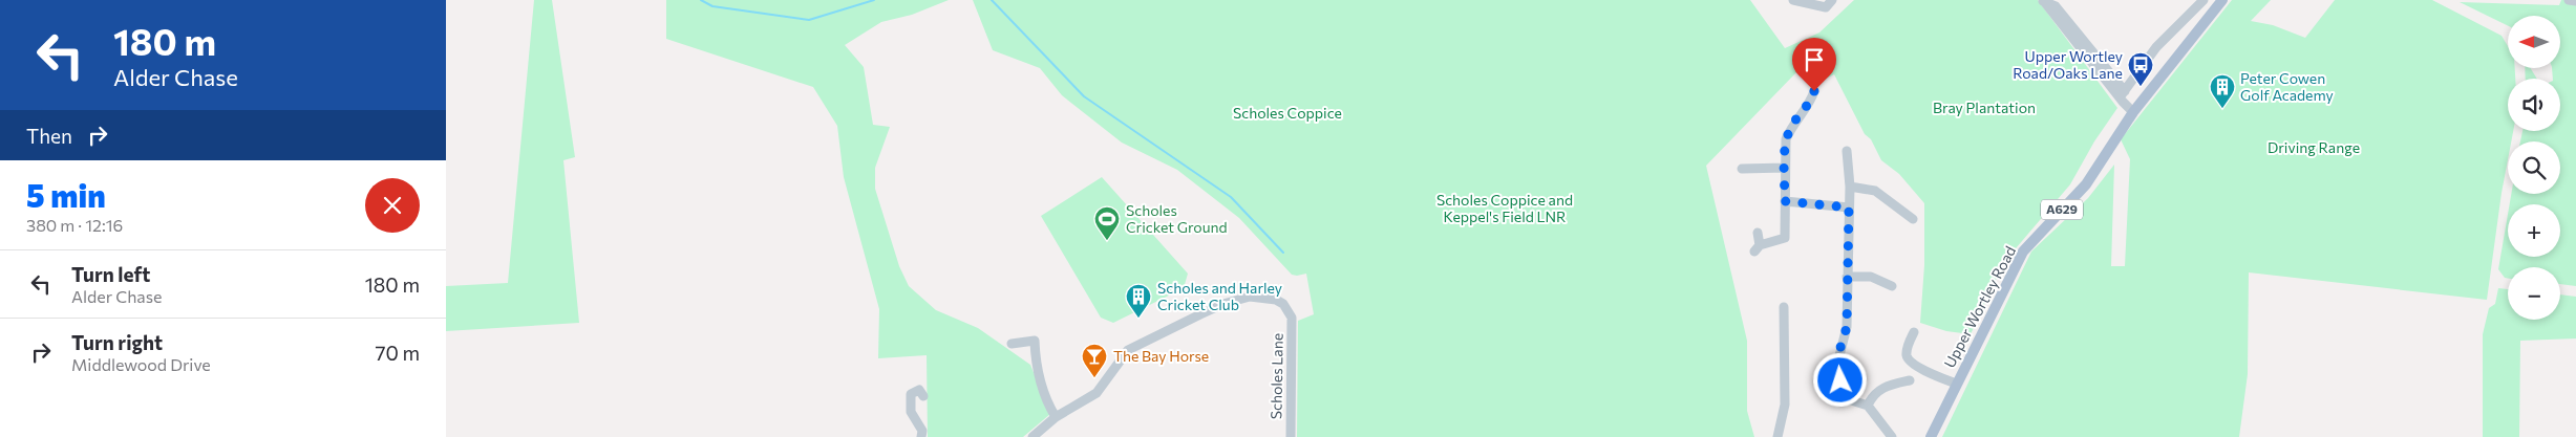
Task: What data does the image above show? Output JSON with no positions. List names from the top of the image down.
{
  "streets": {
    "main road": ["A629", "Upper Wortley Road"],
    "street": ["Scholes Lane"]
  },
  "parks": [
    "Bray Plantation",
    "Scholes Coppice",
    "Driving Range",
    "Scholes Coppice and Keppel's Field LNR"
  ],
  "places": {
    "bus stop": ["Upper Wortley Road/Oaks Lane"],
    "building": ["Peter Cowen Golf Academy", "Scholes and Harley Cricket Club"],
    "sports": ["Scholes Cricket Ground"],
    "bar": ["The Bay Horse"]
  },
  "north": "left",
  "page": {
    "turn": ["180 m", "Alder Chase"],
    "map_buttons": ["+", "−"],
    "then": "Then",
    "heading": ["5 min", "380 m · 12:16"],
    "list": [
      {
        "name": "Turn left",
        "note": "Alder Chase",
        "value": "180 m"
      },
      {
        "name": "Turn right",
        "note": "Middlewood Drive",
        "value": "70 m"
      }
    ]
  }
}
